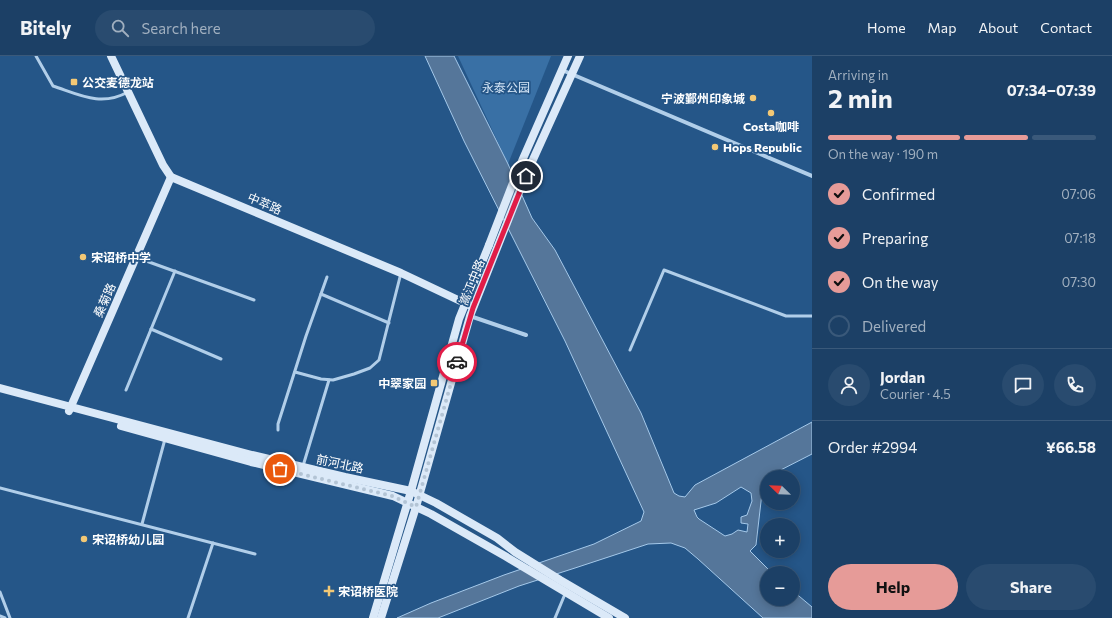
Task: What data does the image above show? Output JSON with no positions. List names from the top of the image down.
{
  "streets": {
    "main road": [
      "中萃路",
      "嵩江中路",
      "桑菊路",
      "前河北路"
    ]
  },
  "crossings": [
    ["中萃路", "嵩江中路"],
    ["中萃路", "桑菊路"],
    ["嵩江中路", "前河北路"],
    ["桑菊路", "前河北路"]
  ],
  "parks": ["永泰公园"],
  "places": {
    "transit": ["公交麦德龙站", "中翠家园"],
    "other": [
      "宁波鄞州印象城",
      "Costa咖啡",
      "Hops Republic",
      "宋诏桥中学",
      "宋诏桥幼儿园"
    ],
    "health": ["宋诏桥医院"]
  },
  "north": "top left",
  "page": {
    "header": "Bitely",
    "search": "Search here",
    "nav": [
      "Home",
      "Map",
      "About",
      "Contact"
    ],
    "heading": ["2 min", "Arriving in", "07:34–07:39"],
    "panel": [
      "Jordan",
      "Courier · 4.5",
      "Order #2994",
      "¥66.58"
    ],
    "bar": "On the way · 190 m",
    "list": [
      ["Confirmed", "07:06"],
      ["Preparing", "07:18"],
      ["On the way", "07:30"],
      "Delivered"
    ],
    "map_buttons": ["+", "−"],
    "buttons": ["Help", "Share"]
  }
}
